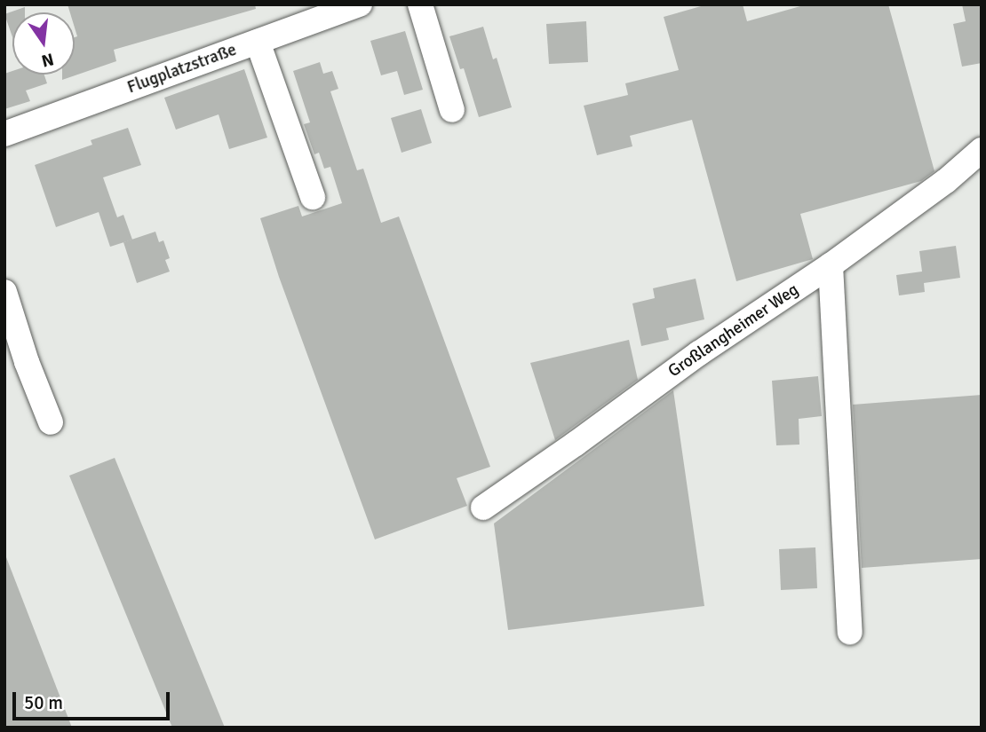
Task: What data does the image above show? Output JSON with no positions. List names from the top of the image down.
{
  "streets": {
    "street": ["Flugplatzstraße", "Großlangheimer Weg"]
  },
  "scale_bar": "50 m",
  "north": "bottom"
}
